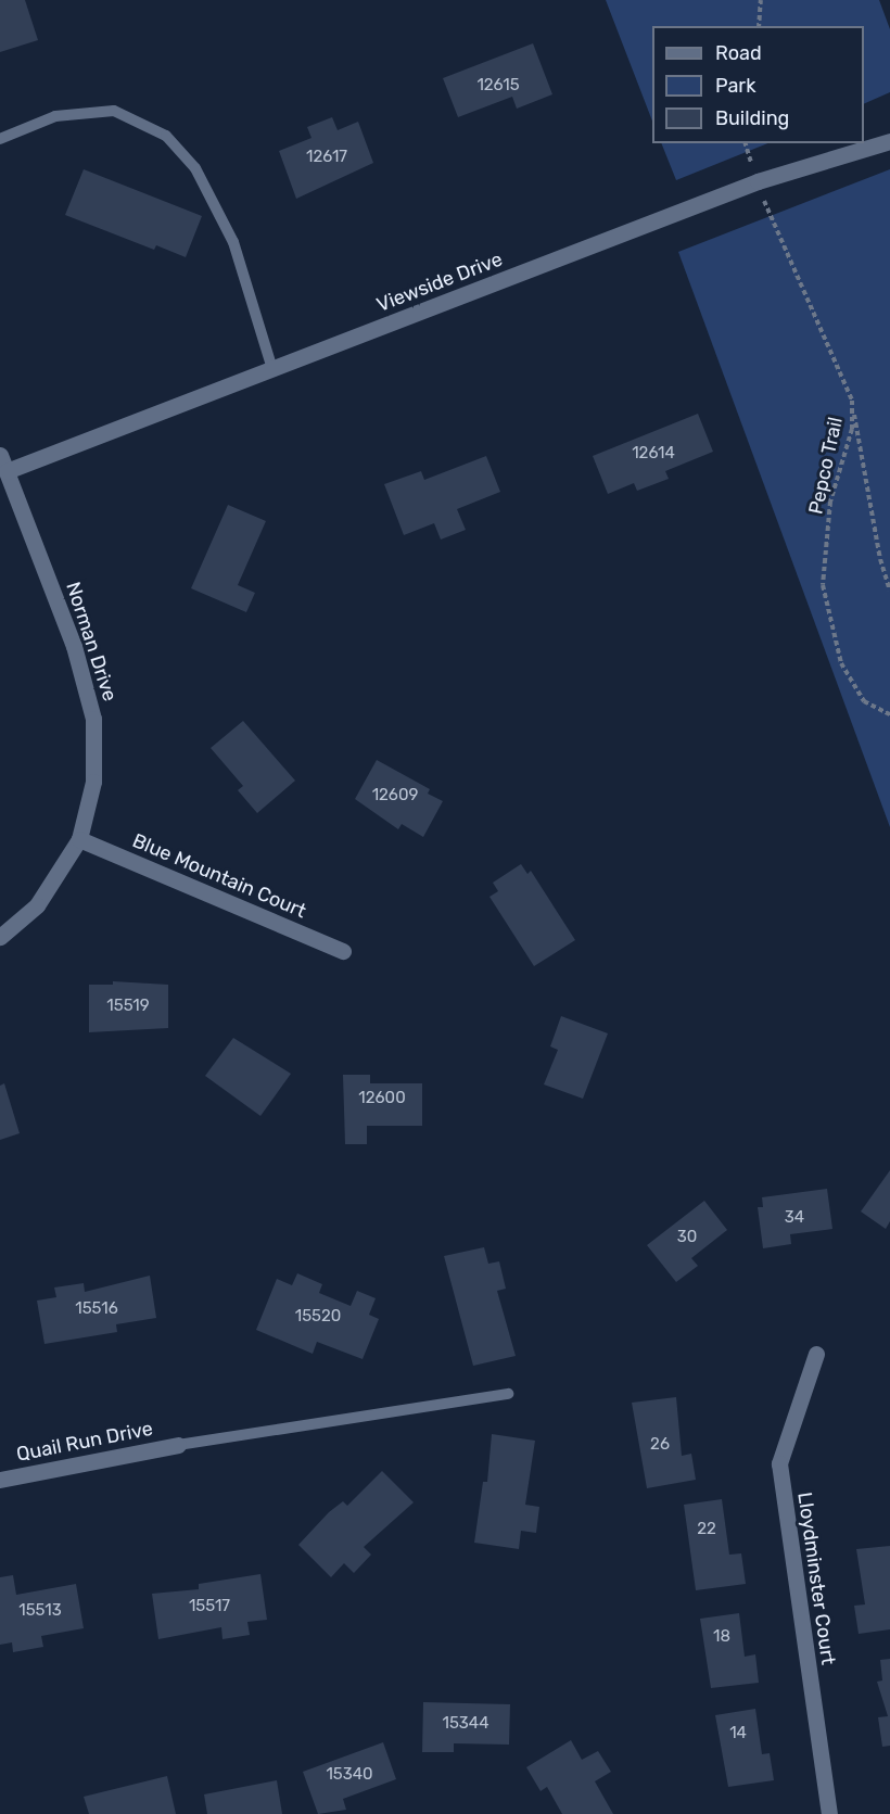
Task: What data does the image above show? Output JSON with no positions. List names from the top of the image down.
{
  "streets": {
    "street": [
      "Viewside Drive",
      "Norman Drive",
      "Blue Mountain Court",
      "Quail Run Drive",
      "Lloydminster Court"
    ],
    "path": ["Pepco Trail"]
  },
  "crossings": [
    ["Viewside Drive", "Pepco Trail"],
    ["Viewside Drive", "Norman Drive"],
    ["Norman Drive", "Blue Mountain Court"]
  ],
  "house_numbers": [
    "12615",
    "12617",
    "12614",
    "12609",
    "15519",
    "12600",
    "34",
    "30",
    "15516",
    "15520",
    "26",
    "22",
    "15517",
    "15513",
    "18",
    "15344",
    "14",
    "15340"
  ],
  "legend": ["Road", "Park", "Building"]
}
